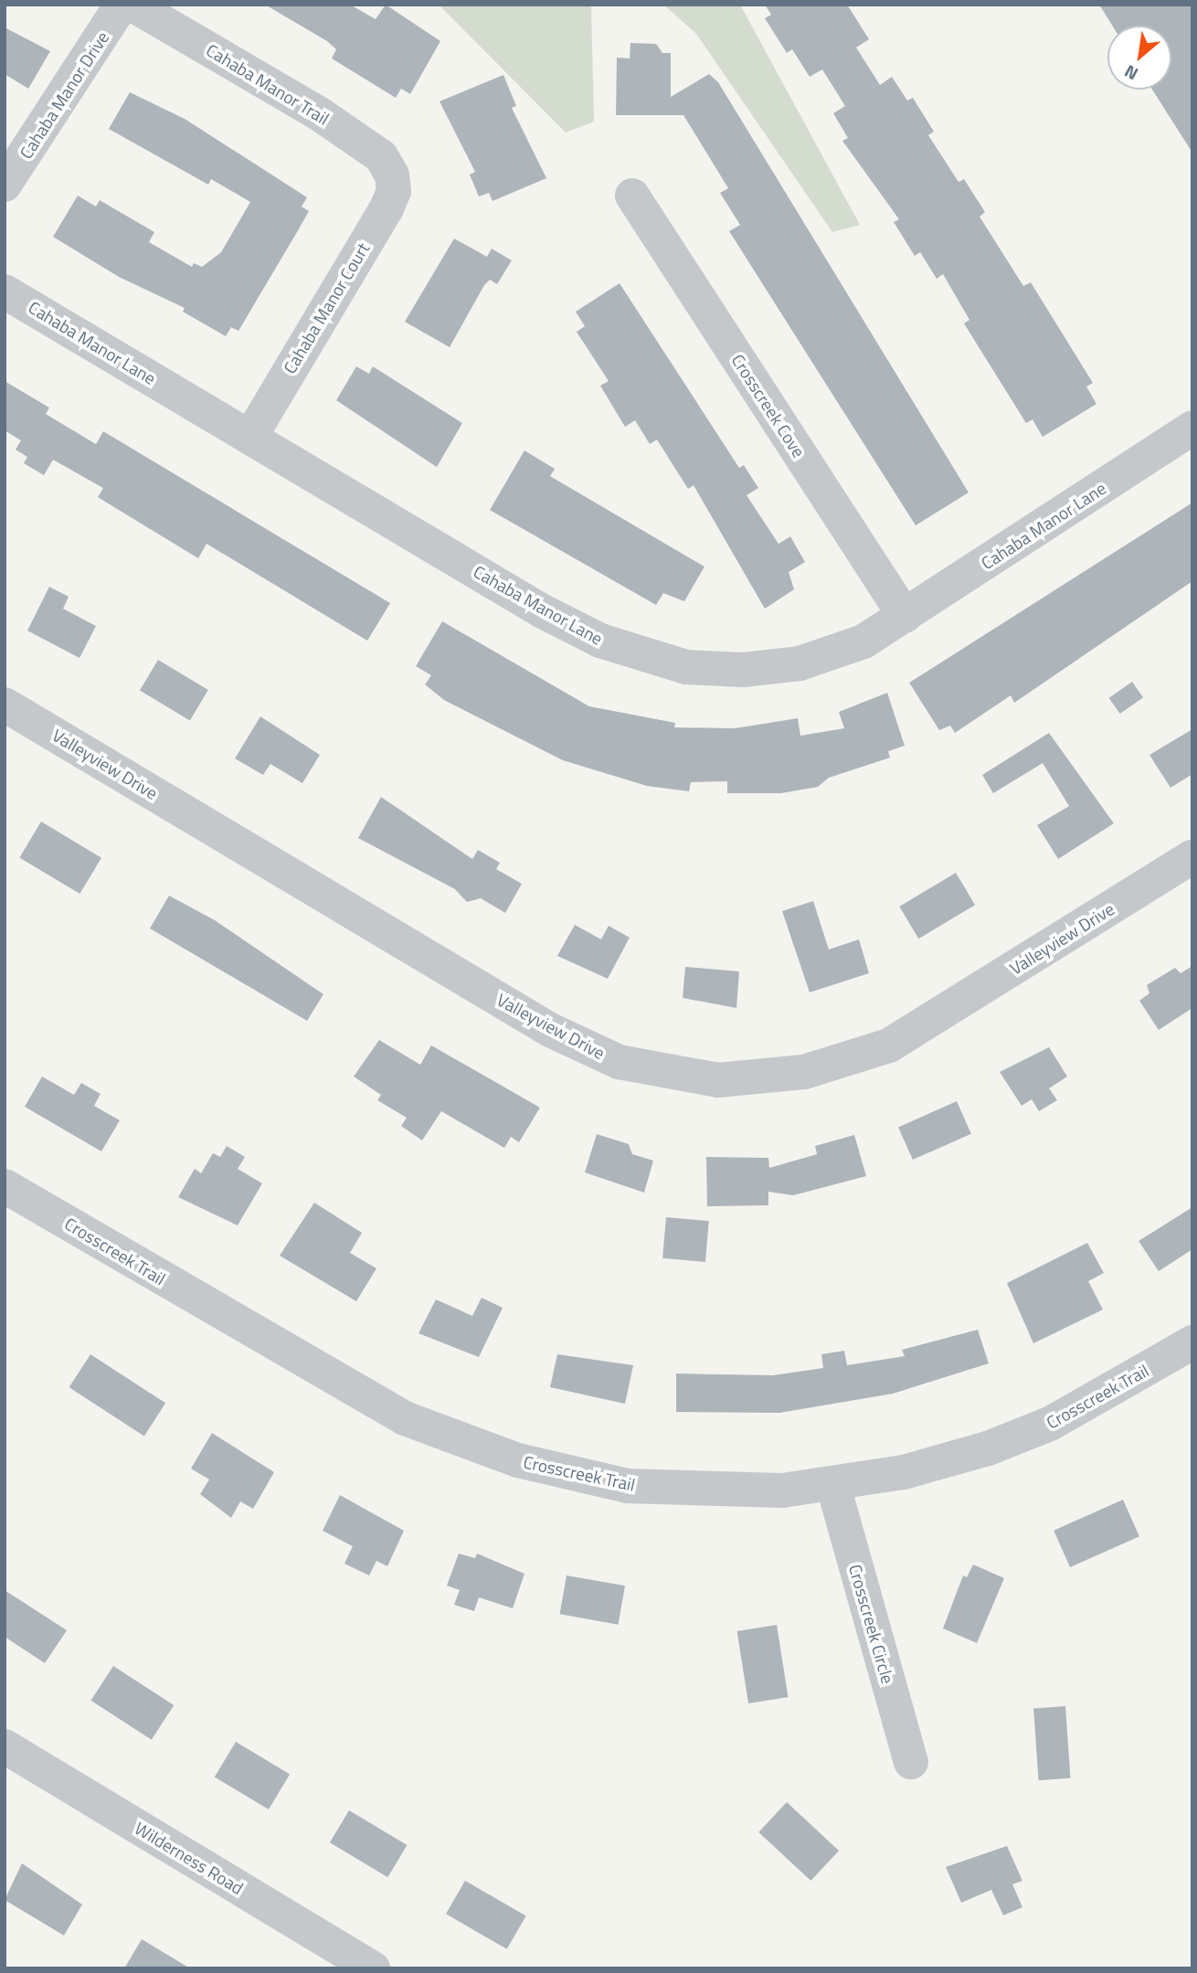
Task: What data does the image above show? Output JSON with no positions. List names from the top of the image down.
{
  "streets": {
    "street": [
      "Cahaba Manor Trail",
      "Cahaba Manor Drive",
      "Cahaba Manor Court",
      "Cahaba Manor Lane",
      "Crosscreek Cove",
      "Valleyview Drive",
      "Crosscreek Trail",
      "Crosscreek Circle",
      "Wilderness Road"
    ]
  },
  "crossings": [
    ["Cahaba Manor Trail", "Cahaba Manor Court"],
    ["Cahaba Manor Court", "Cahaba Manor Lane"],
    ["Cahaba Manor Lane", "Crosscreek Cove"],
    ["Crosscreek Trail", "Crosscreek Circle"]
  ],
  "north": "bottom left"
}
